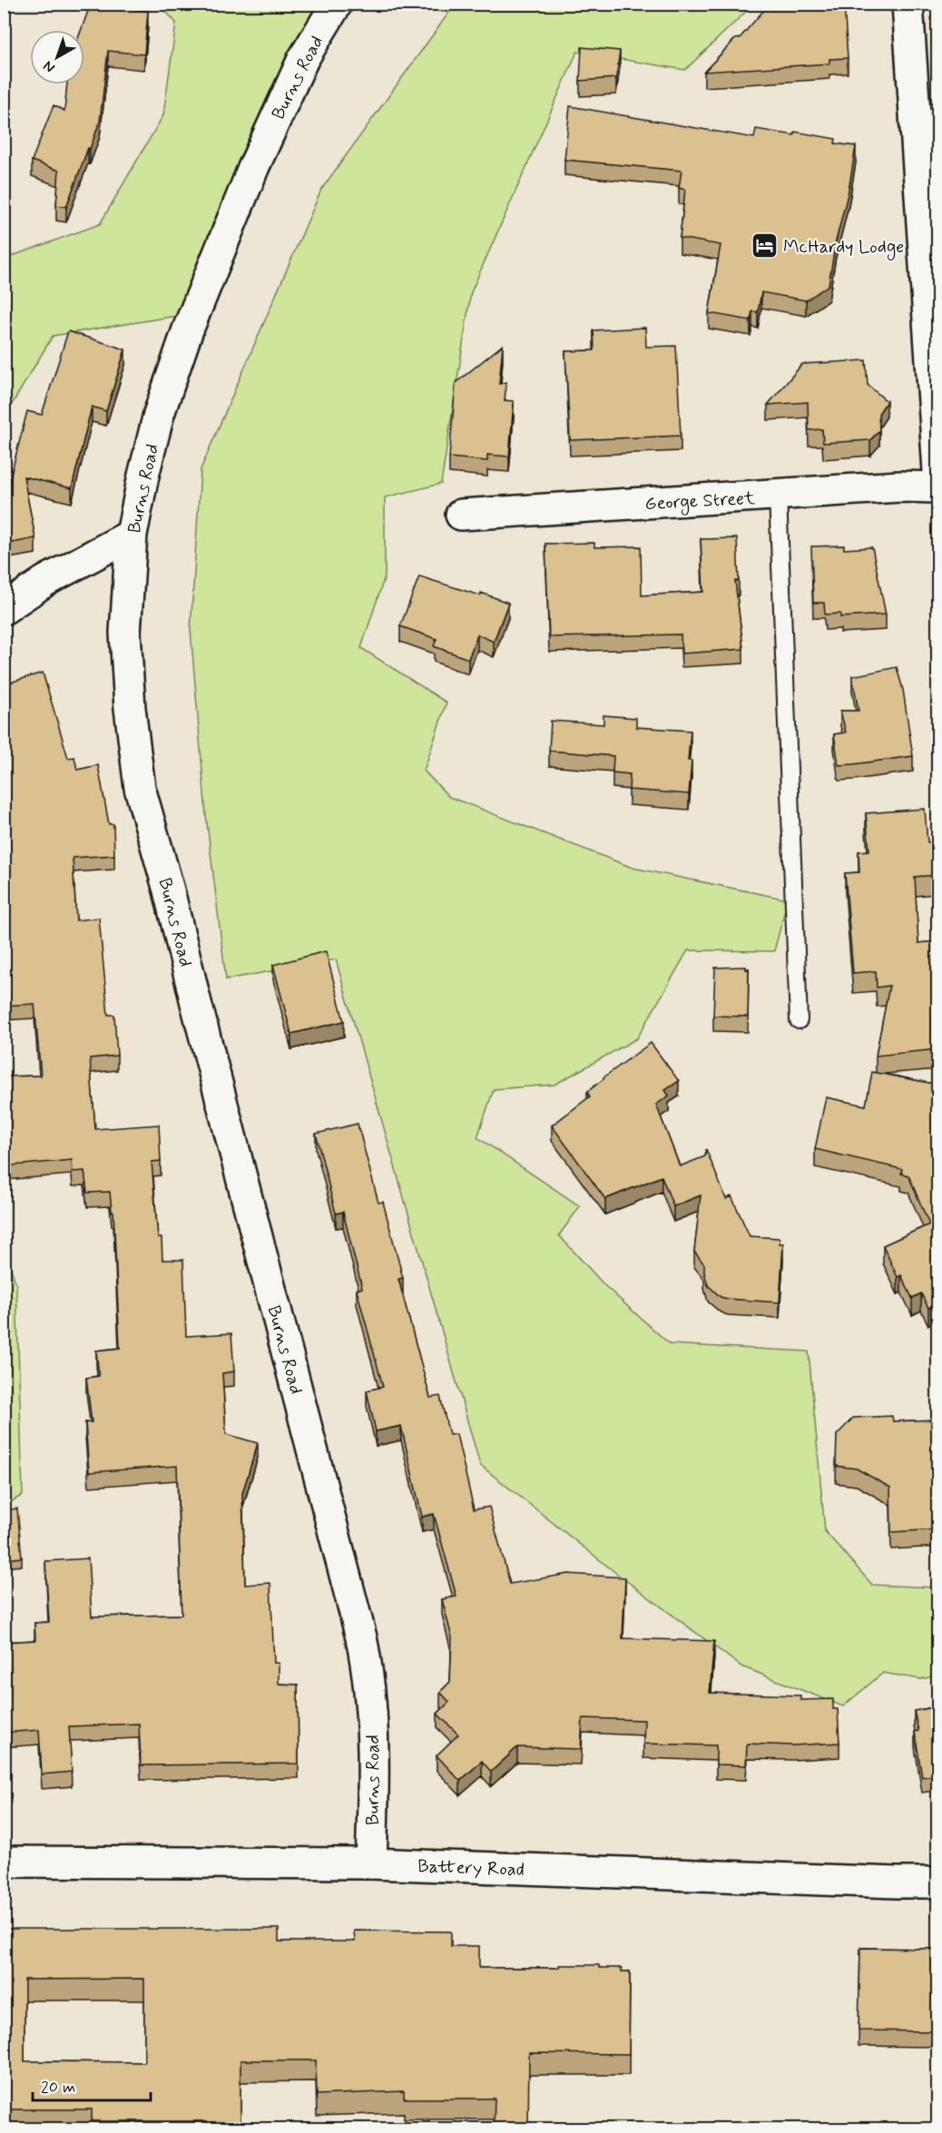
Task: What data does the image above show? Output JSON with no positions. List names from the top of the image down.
{
  "streets": {
    "street": ["Burns Road", "George Street", "Battery Road"]
  },
  "crossings": [
    ["Burns Road", "Battery Road"]
  ],
  "places": {
    "hotel": ["McHardy Lodge"]
  },
  "scale_bar": "20 m",
  "north": "bottom left"
}
